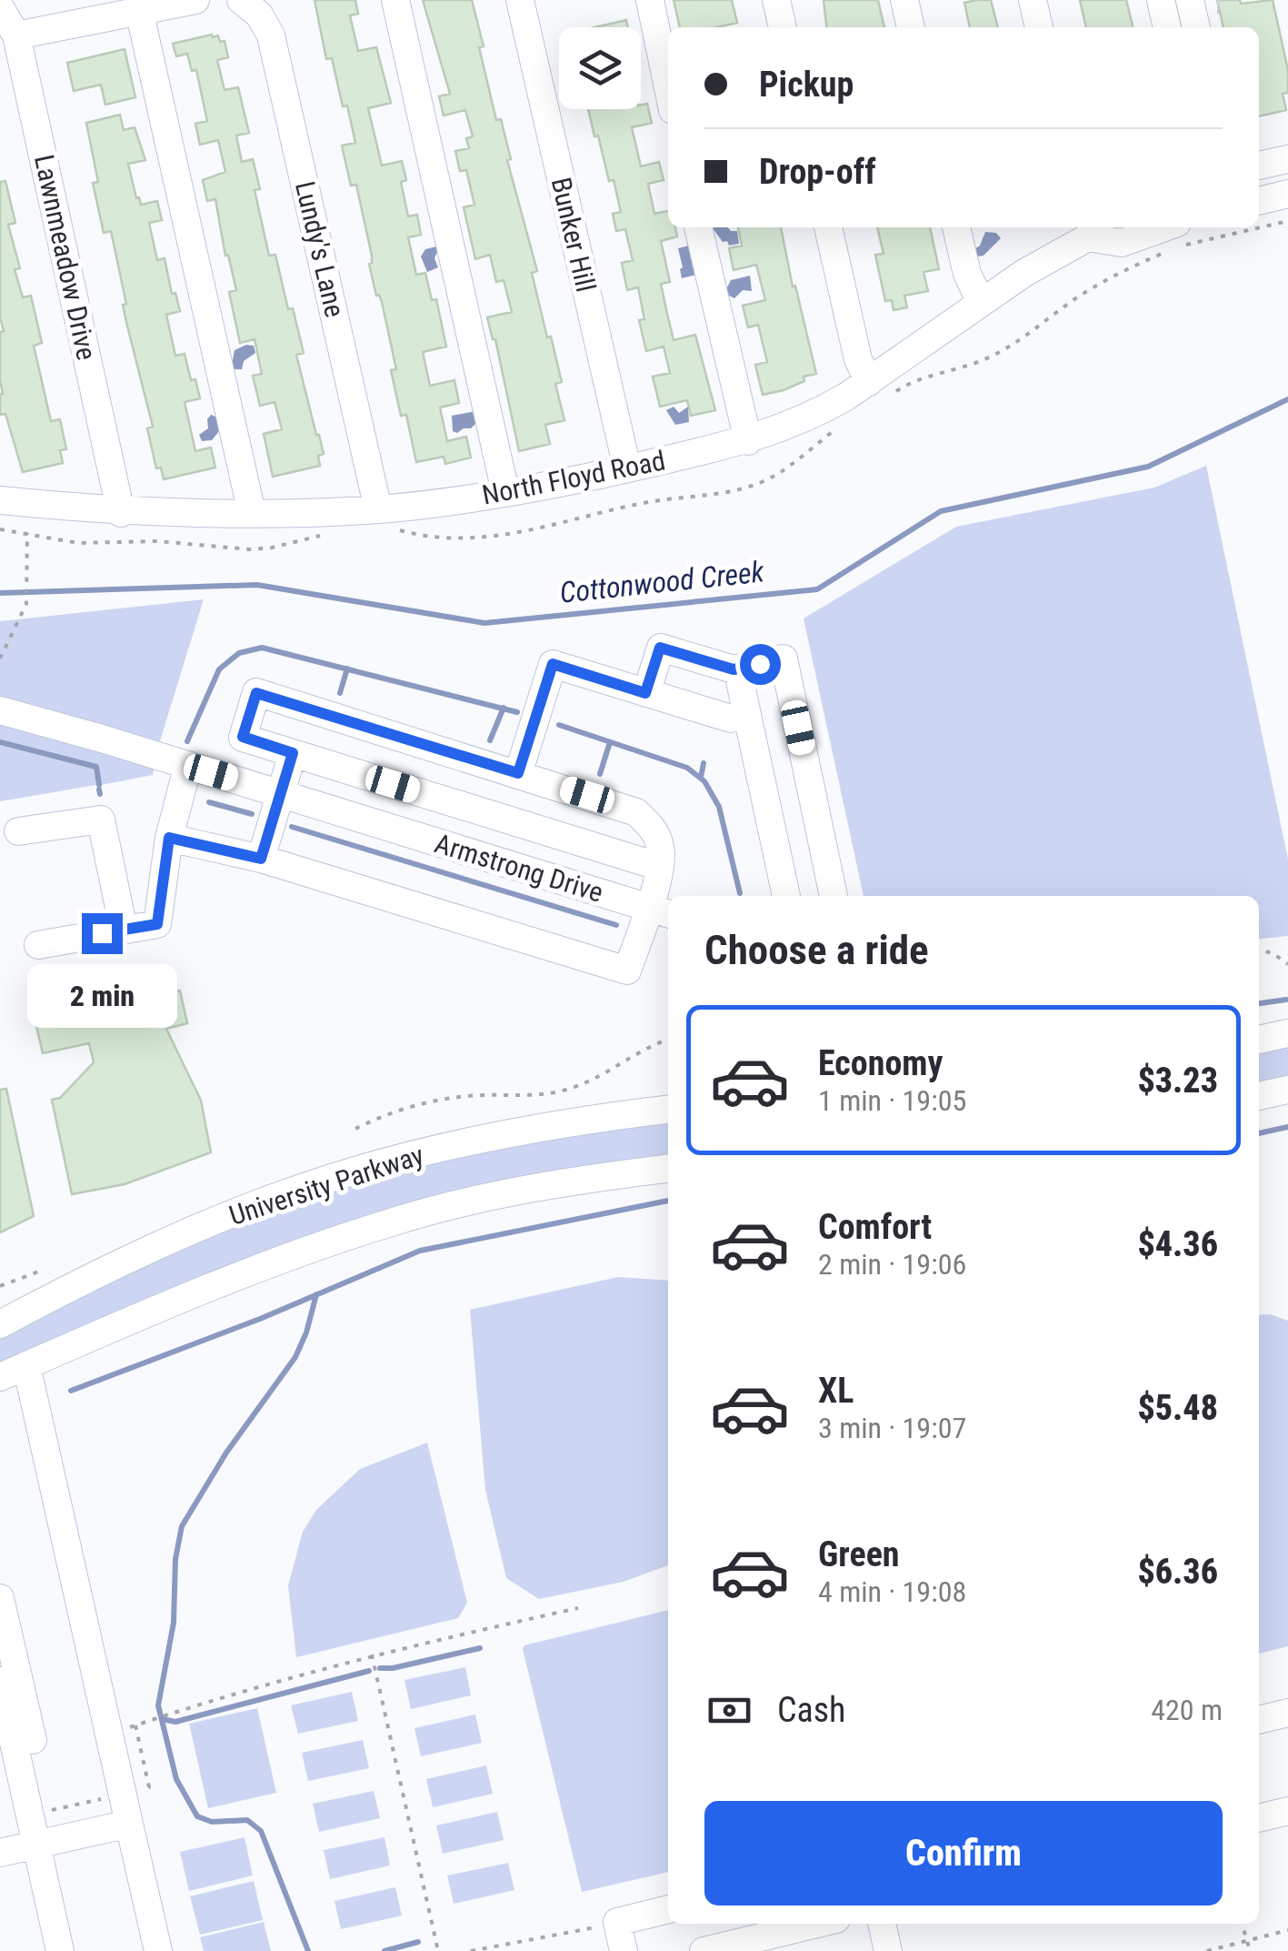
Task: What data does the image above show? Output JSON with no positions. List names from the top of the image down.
{
  "streets": {
    "street": [
      "Bunker Hill",
      "Lundy's Lane",
      "Lawnmeadow Drive",
      "North Floyd Road",
      "Armstrong Drive",
      "University Parkway"
    ]
  },
  "crossings": [
    ["Bunker Hill", "North Floyd Road"],
    ["Lundy's Lane", "North Floyd Road"],
    ["Lawnmeadow Drive", "North Floyd Road"]
  ],
  "water": ["Cottonwood Creek"],
  "page": {
    "banner": ["Pickup", "Drop-off"],
    "heading": "Choose a ride",
    "bubble": "2 min",
    "list": [
      {
        "name": "Economy",
        "note": "1 min · 19:05",
        "value": "$3.23"
      },
      {
        "name": "Comfort",
        "note": "2 min · 19:06",
        "value": "$4.36"
      },
      {
        "name": "XL",
        "note": "3 min · 19:07",
        "value": "$5.48"
      },
      {
        "name": "Green",
        "note": "4 min · 19:08",
        "value": "$6.36"
      }
    ],
    "pay": ["Cash", "420 m"],
    "buttons": "Confirm"
  }
}
